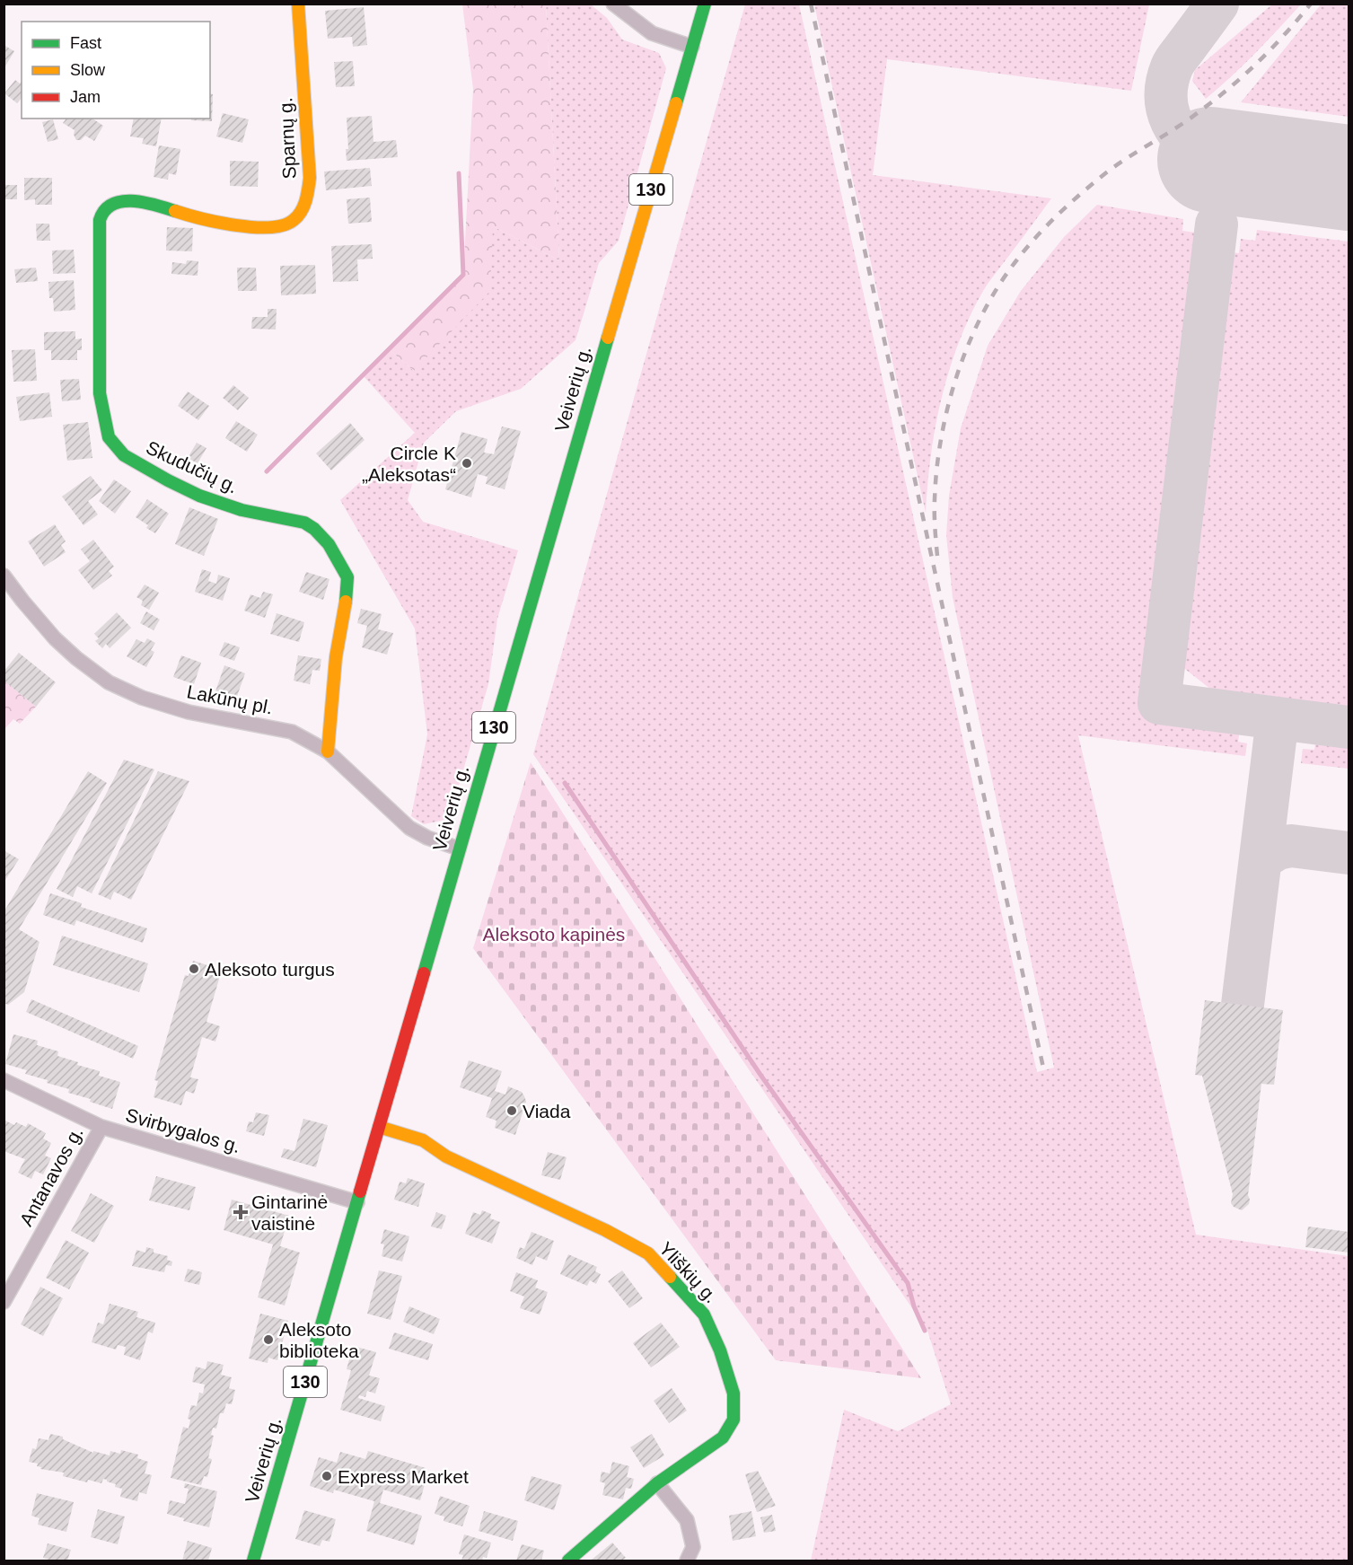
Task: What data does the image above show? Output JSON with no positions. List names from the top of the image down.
{
  "streets": {
    "street": [
      "Sparnų g.",
      "130",
      "Veiverių g.",
      "Skudučių g.",
      "Lakūnų pl.",
      "Svirbygalos g.",
      "Antanavos g.",
      "Yliškių g."
    ]
  },
  "crossings": [
    ["Sparnų g.", "Skudučių g."],
    ["Veiverių g.", "Lakūnų pl."],
    ["Veiverių g.", "Svirbygalos g."],
    ["Veiverių g.", "Yliškių g."],
    ["Skudučių g.", "Lakūnų pl."],
    ["Svirbygalos g.", "Antanavos g."]
  ],
  "parks": ["Aleksoto kapinės"],
  "places": {
    "other": [
      "Circle K „Aleksotas“",
      "Aleksoto turgus",
      "Viada",
      "Aleksoto biblioteka",
      "Express Market"
    ],
    "health": ["Gintarinė vaistinė"]
  },
  "legend": ["Fast", "Slow", "Jam"]
}
